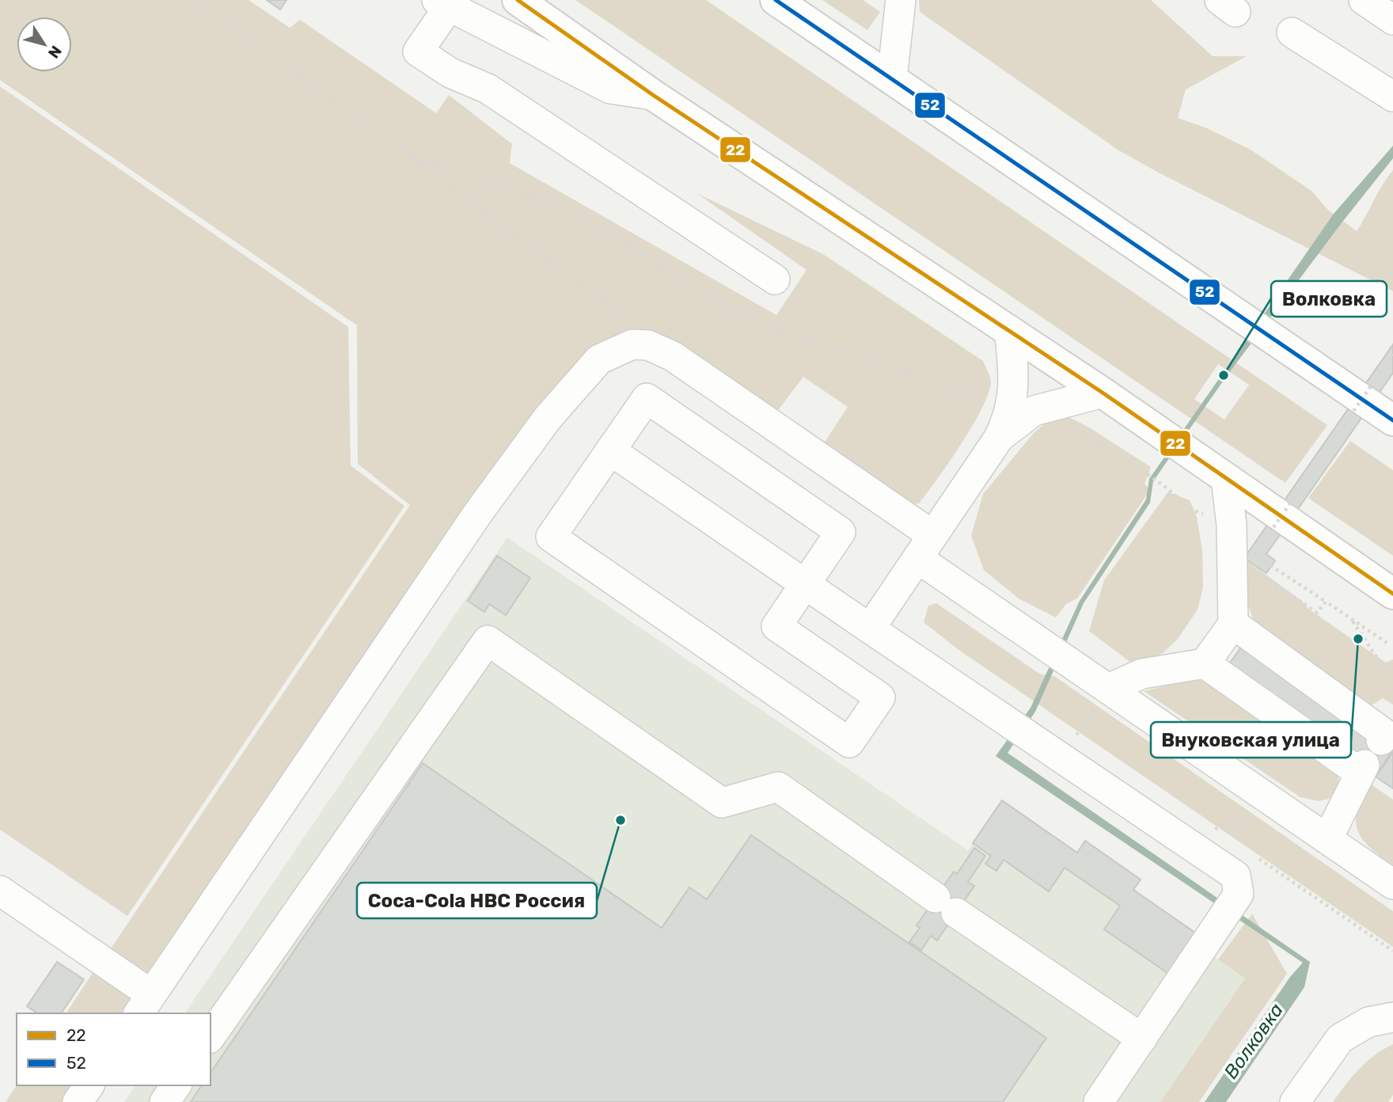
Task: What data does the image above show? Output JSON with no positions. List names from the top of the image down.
{
  "water": ["Волковка"],
  "places": ["Волковка", "Внуковская улица", "Coca-Cola HBC Россия"],
  "lines": ["transit line 22", "transit line 52"],
  "legend": ["22", "52"],
  "north": "bottom right"
}
